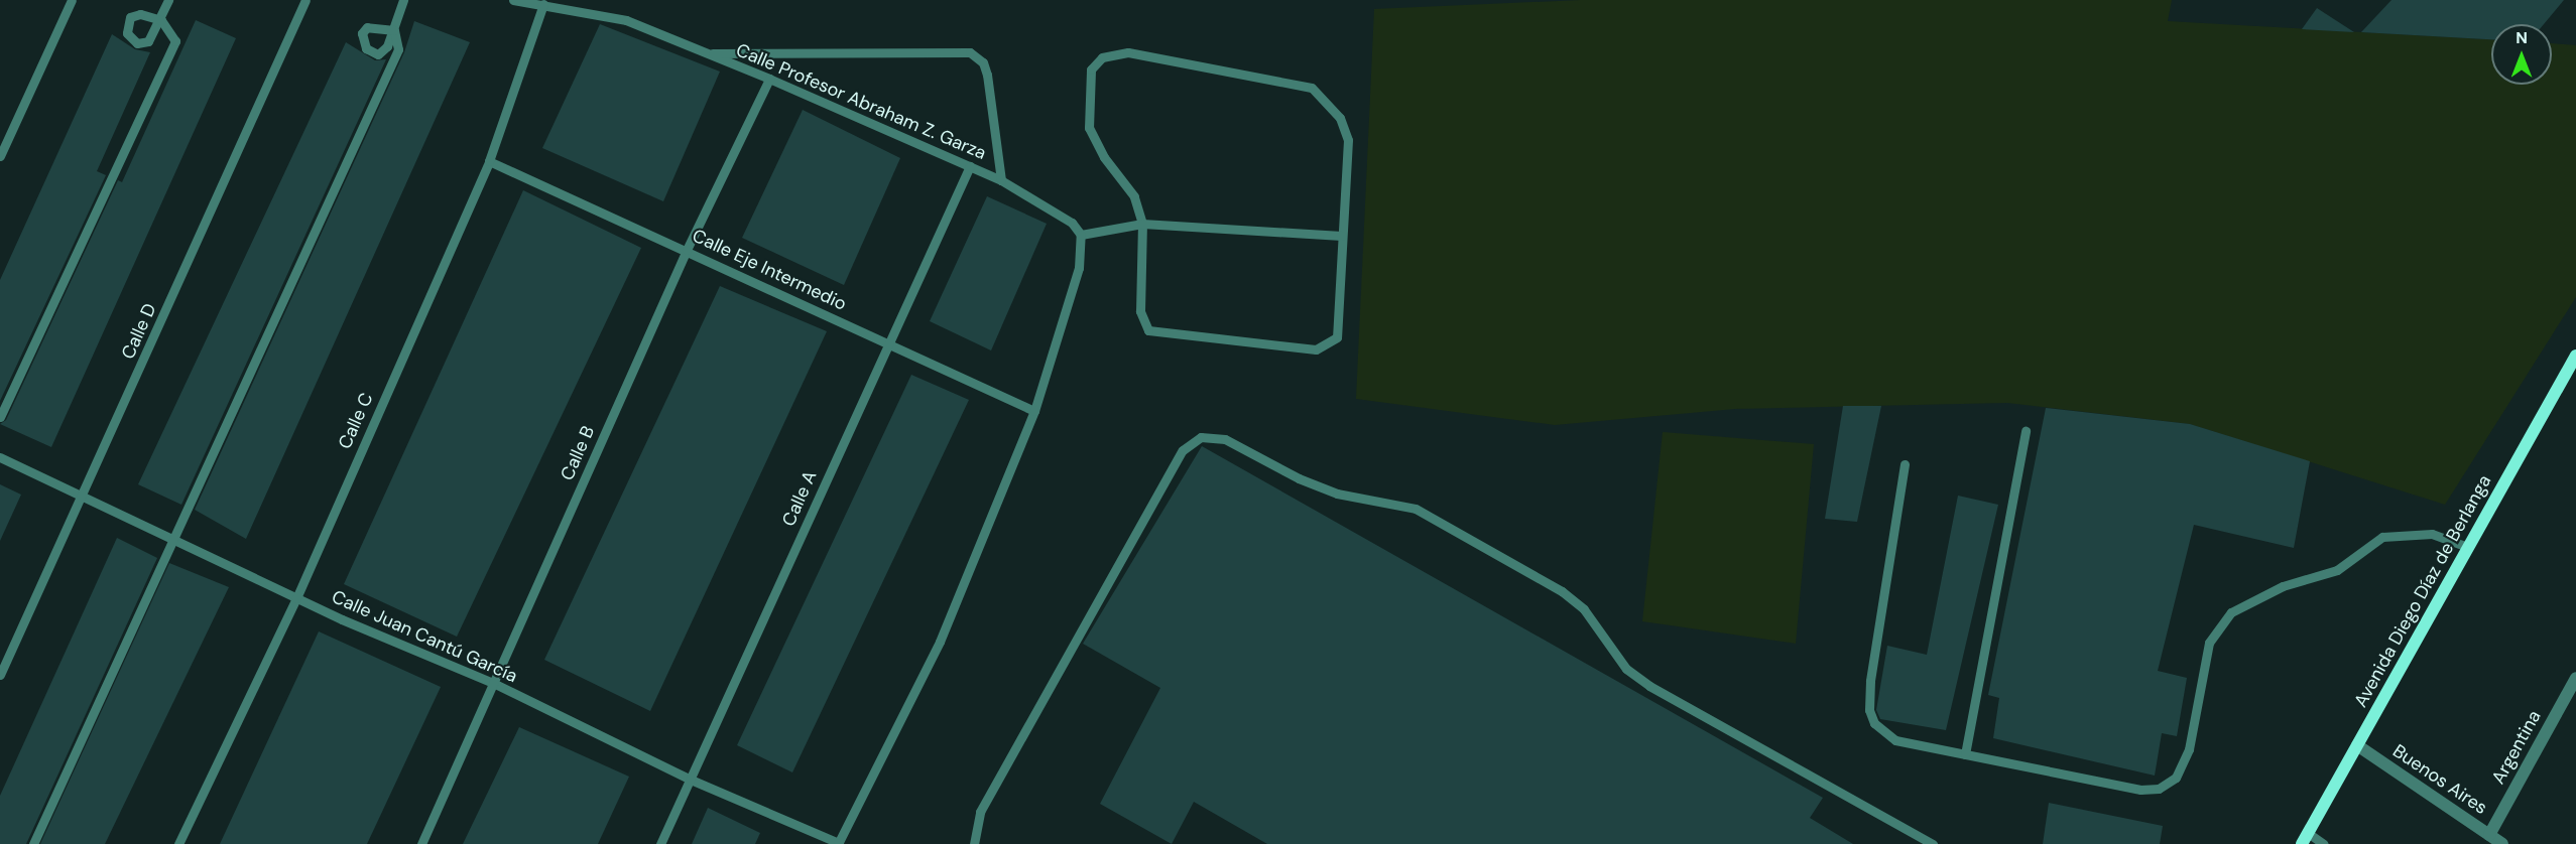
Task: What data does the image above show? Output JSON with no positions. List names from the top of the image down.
{
  "streets": {
    "street": ["Avenida Diego Díaz de Berlanga", "Argentina", "Buenos Aires"],
    "lane": [
      "Calle Profesor Abraham Z. Garza",
      "Calle Eje Intermedio",
      "Calle D",
      "Calle C",
      "Calle B",
      "Calle A",
      "Calle Juan Cantú García"
    ]
  },
  "crossings": [
    ["Calle Profesor Abraham Z. Garza", "Calle C"],
    ["Calle Profesor Abraham Z. Garza", "Calle B"],
    ["Calle Profesor Abraham Z. Garza", "Calle A"],
    ["Calle Eje Intermedio", "Calle C"],
    ["Calle Eje Intermedio", "Calle B"],
    ["Calle Eje Intermedio", "Calle A"],
    ["Calle D", "Calle Juan Cantú García"],
    ["Calle C", "Calle Juan Cantú García"],
    ["Calle B", "Calle Juan Cantú García"],
    ["Calle A", "Calle Juan Cantú García"],
    ["Avenida Diego Díaz de Berlanga", "Buenos Aires"],
    ["Argentina", "Buenos Aires"]
  ],
  "north": "top"
}
